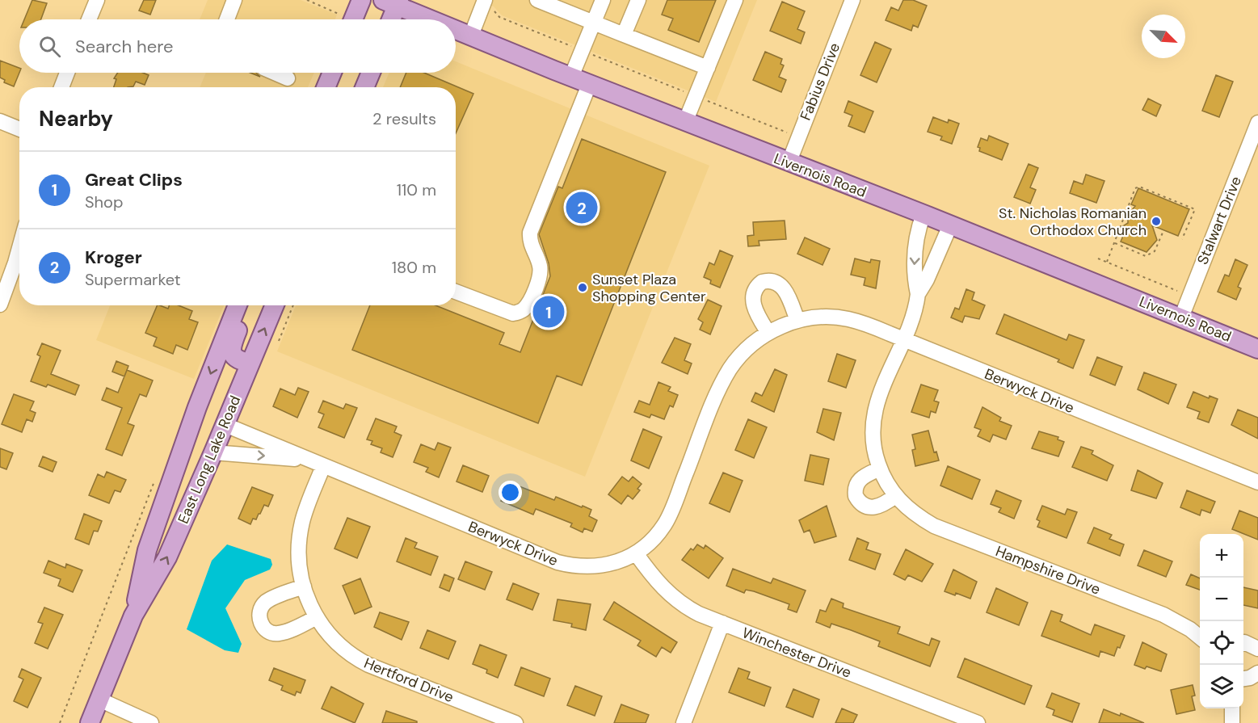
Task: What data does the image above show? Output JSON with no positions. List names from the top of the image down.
{
  "streets": {
    "main road": ["Livernois Road", "East Long Lake Road"],
    "street": [
      "Fabius Drive",
      "Stalwart Drive",
      "Berwyck Drive",
      "Hampshire Drive",
      "Winchester Drive",
      "Hertford Drive"
    ]
  },
  "crossings": [
    ["Fabius Drive", "Livernois Road"],
    ["Livernois Road", "Stalwart Drive"],
    ["Livernois Road", "Hampshire Drive"],
    ["Berwyck Drive", "East Long Lake Road"],
    ["Berwyck Drive", "Hampshire Drive"],
    ["Berwyck Drive", "Winchester Drive"],
    ["Berwyck Drive", "Hertford Drive"]
  ],
  "places": ["St. Nicholas Romanian Orthodox Church", "Sunset Plaza Shopping Center"],
  "north": "bottom right",
  "page": {
    "search": "Search here",
    "heading": ["Nearby", "2 results"],
    "list": [
      {
        "mark": "1",
        "name": "Great Clips",
        "note": "Shop",
        "value": "110 m"
      },
      {
        "mark": "2",
        "name": "Kroger",
        "note": "Supermarket",
        "value": "180 m"
      }
    ],
    "pins": ["2", "1"],
    "map_buttons": ["+", "−"]
  }
}
